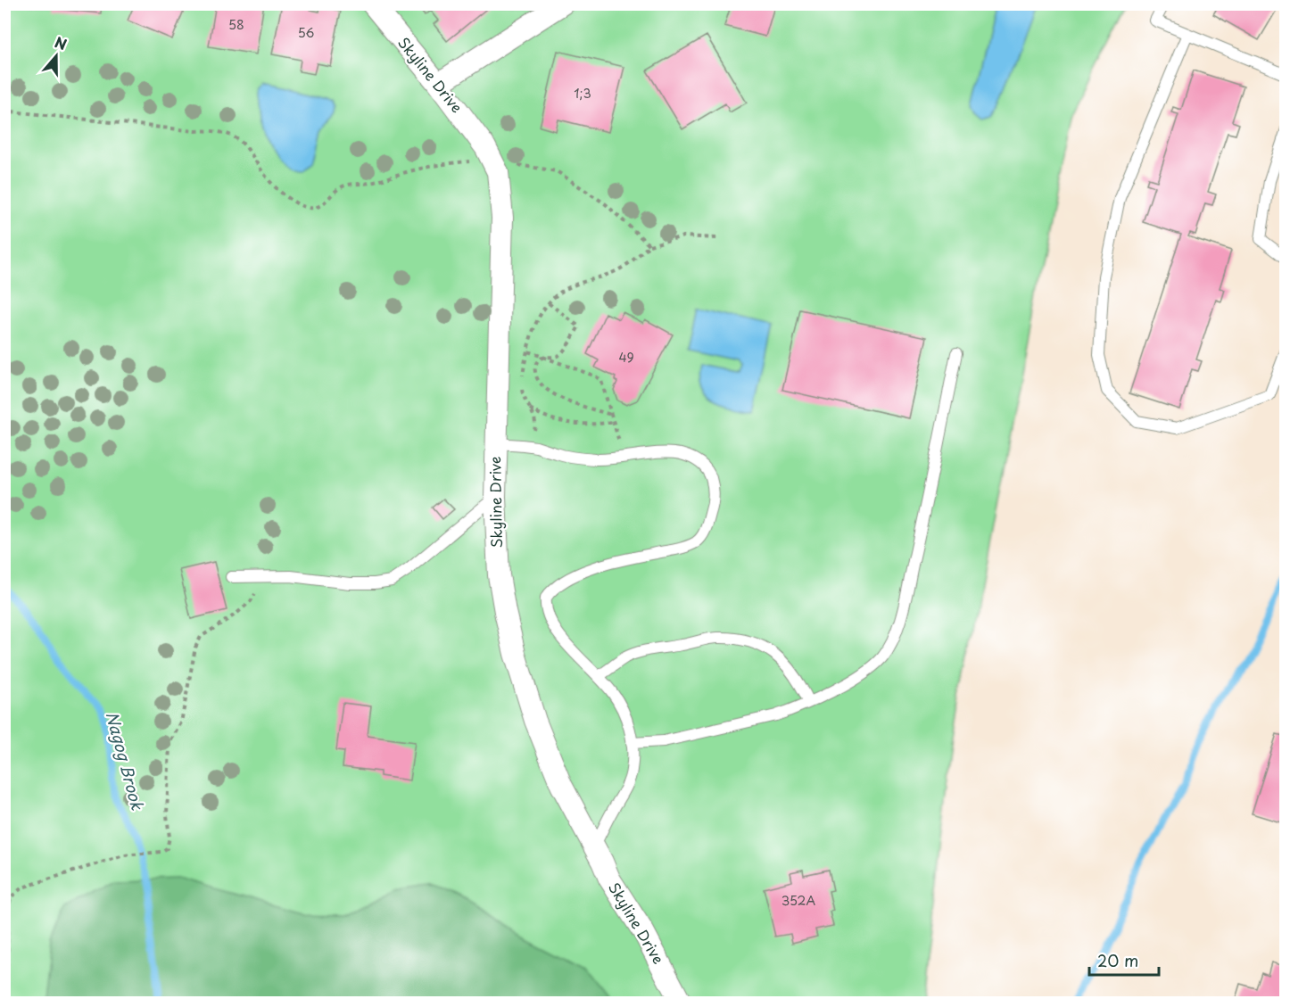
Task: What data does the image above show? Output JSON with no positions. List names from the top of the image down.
{
  "streets": {
    "street": ["Skyline Drive"]
  },
  "water": ["Nagog Brook"],
  "house_numbers": [
    "58",
    "56",
    "1;3",
    "49",
    "352A"
  ],
  "scale_bar": "20 m",
  "north": "top"
}
